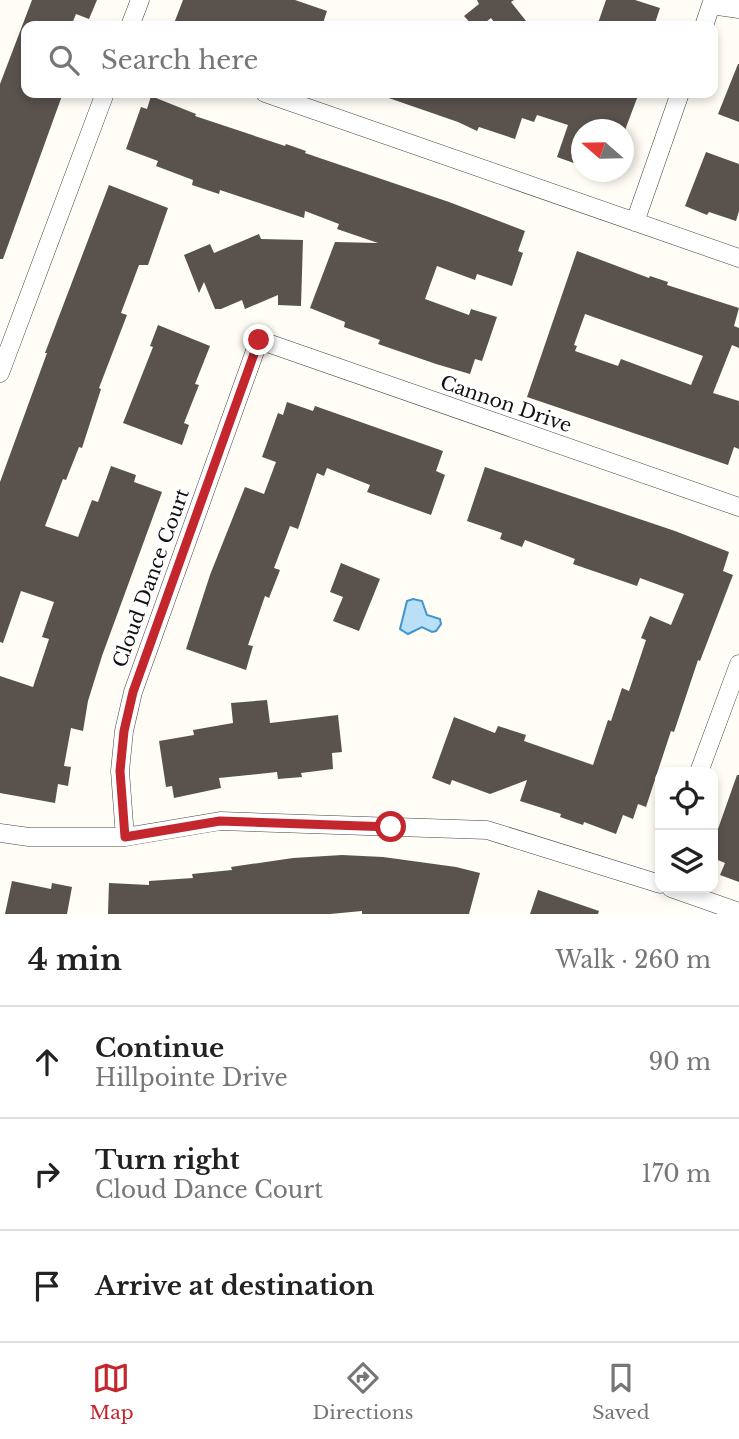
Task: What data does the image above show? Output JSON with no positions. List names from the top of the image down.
{
  "streets": {
    "street": ["Cannon Drive", "Cloud Dance Court"]
  },
  "crossings": [
    ["Cannon Drive", "Cloud Dance Court"]
  ],
  "north": "left",
  "page": {
    "search": "Search here",
    "heading": ["4 min", "Walk · 260 m"],
    "list": [
      ["Continue", "Hillpointe Drive", "90 m"],
      ["Turn right", "Cloud Dance Court", "170 m"],
      "Arrive at destination"
    ],
    "nav": ["Map", "Directions", "Saved"]
  }
}
